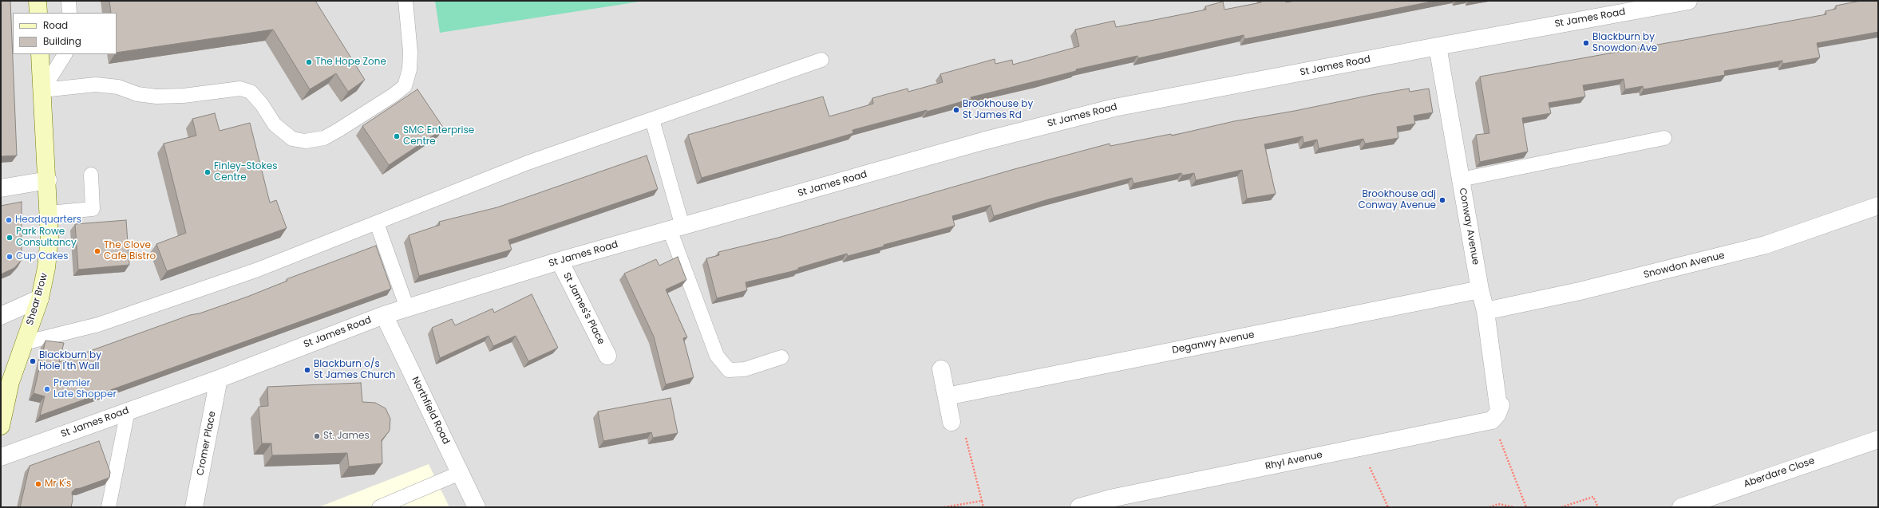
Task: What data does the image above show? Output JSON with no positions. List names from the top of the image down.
{
  "streets": {
    "main road": ["Shear Brow"],
    "street": [
      "St James Road",
      "Conway Avenue",
      "Snowdon Avenue",
      "St James's Place",
      "Deganwy Avenue",
      "Northfield Road",
      "Cromer Place",
      "Rhyl Avenue",
      "Aberdare Close"
    ]
  },
  "crossings": [
    ["St James Road", "Conway Avenue"],
    ["St James Road", "St James's Place"],
    ["St James Road", "Northfield Road"],
    ["St James Road", "Cromer Place"],
    ["Conway Avenue", "Snowdon Avenue"],
    ["Conway Avenue", "Deganwy Avenue"],
    ["Conway Avenue", "Rhyl Avenue"]
  ],
  "places": [
    "Blackburn by Snowdon Ave",
    "The Hope Zone",
    "Brookhouse by St James Rd",
    "SMC Enterprise Centre",
    "Finley-Stokes Centre",
    "Brookhouse adj Conway Avenue",
    "Headquarters",
    "Park Rowe Consultancy",
    "The Clove Cafe Bistro",
    "Cup Cakes",
    "Blackburn by Hole I'th Wall",
    "Blackburn o/s St James Church",
    "Premier Late Shopper",
    "St. James",
    "Mr K's"
  ],
  "legend": ["Road", "Building"]
}
